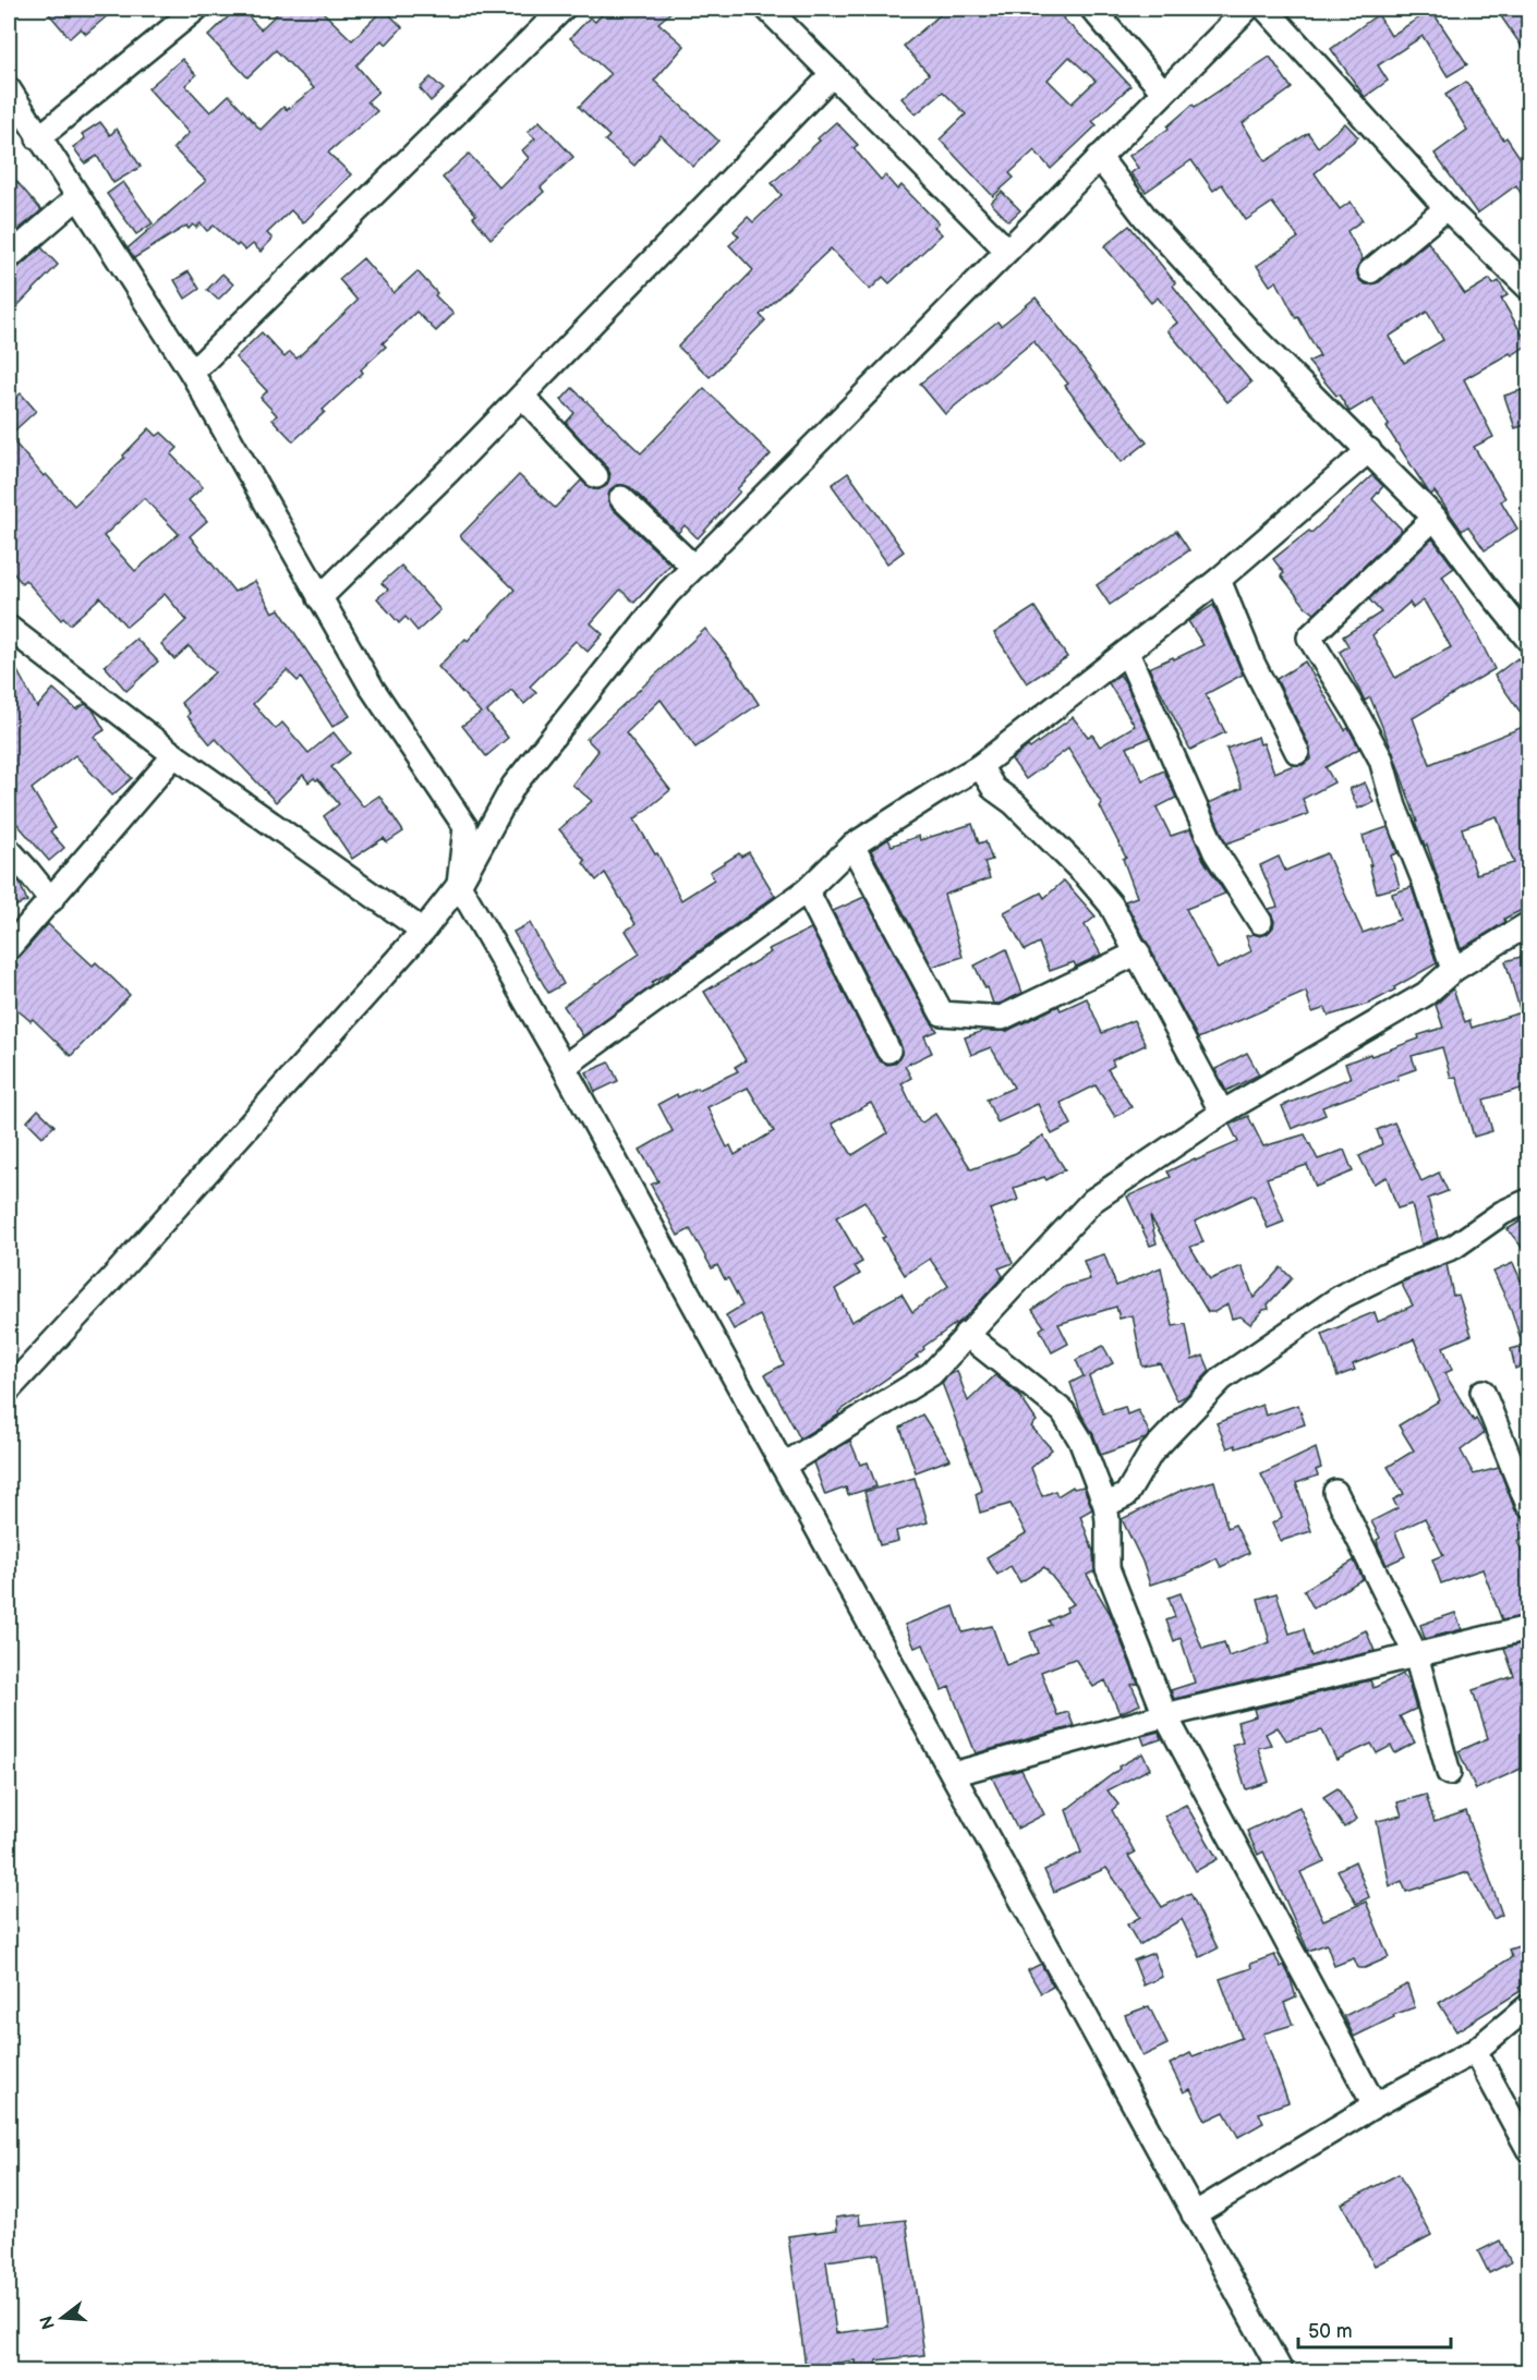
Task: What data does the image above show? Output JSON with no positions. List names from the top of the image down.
{
  "scale_bar": "50 m",
  "north": "left"
}
